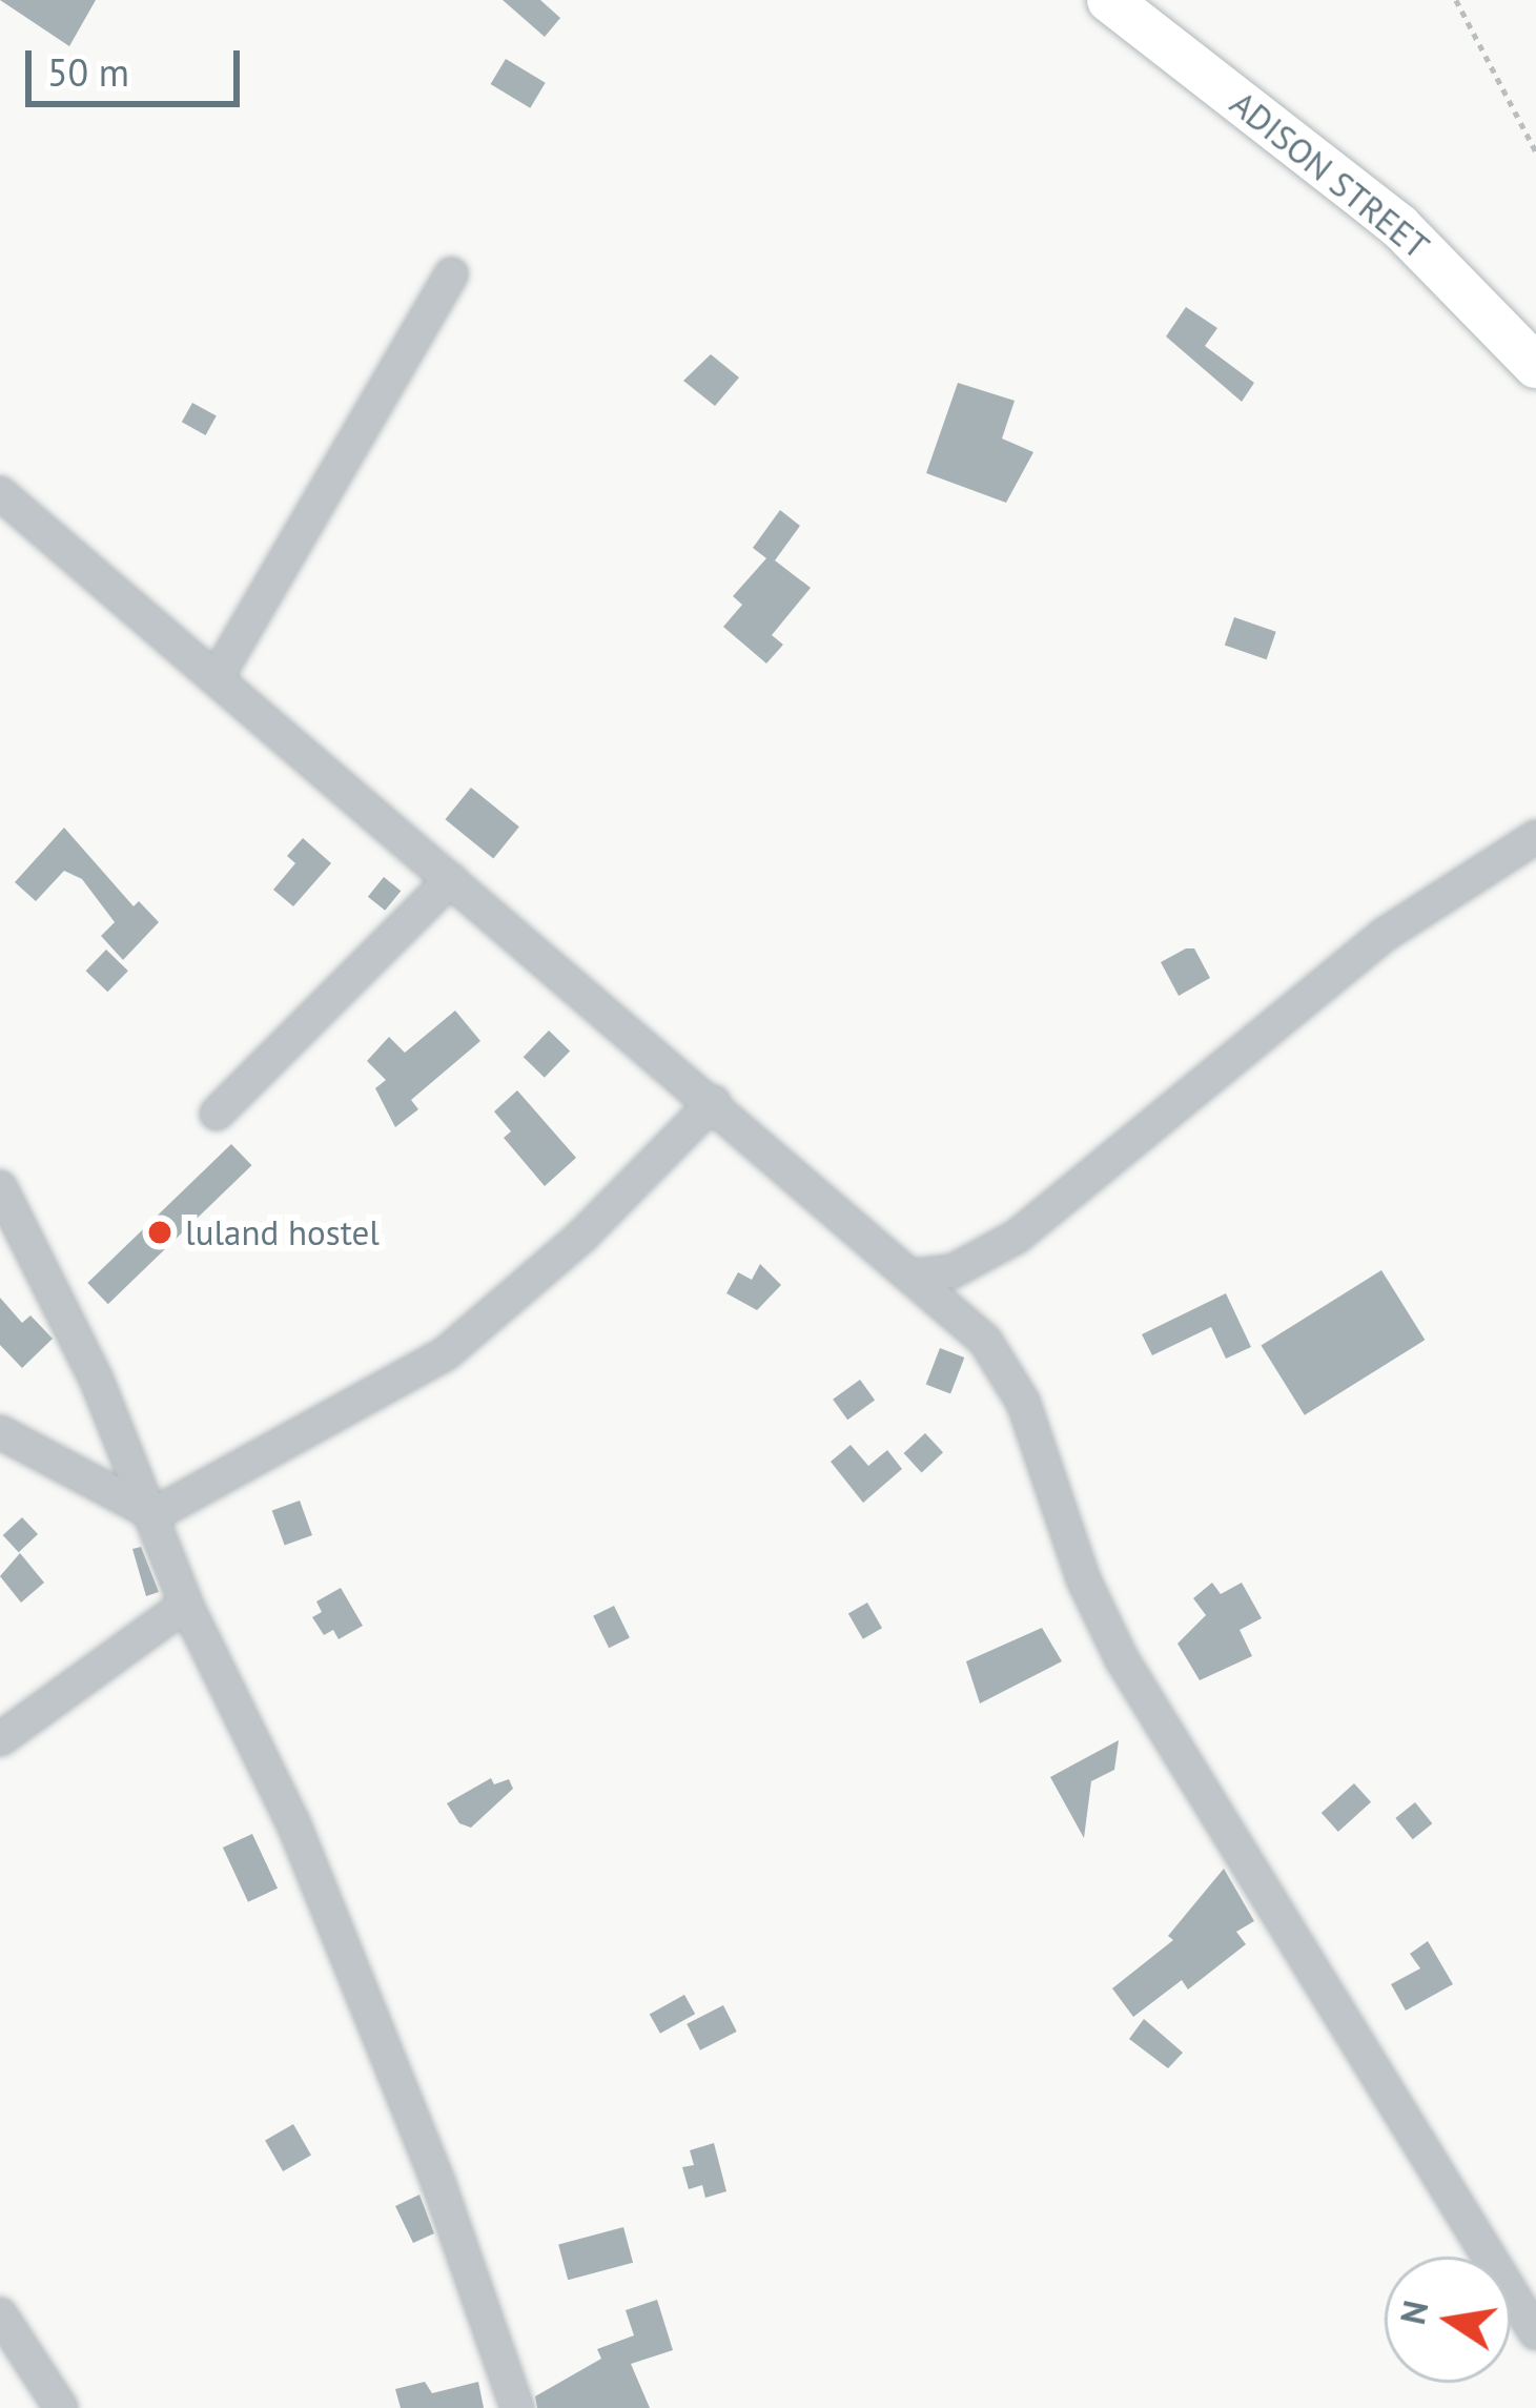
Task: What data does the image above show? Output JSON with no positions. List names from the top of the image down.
{
  "streets": {
    "street": ["ADISON STREET"]
  },
  "places": ["luland hostel"],
  "scale_bar": "50 m",
  "north": "left"
}
